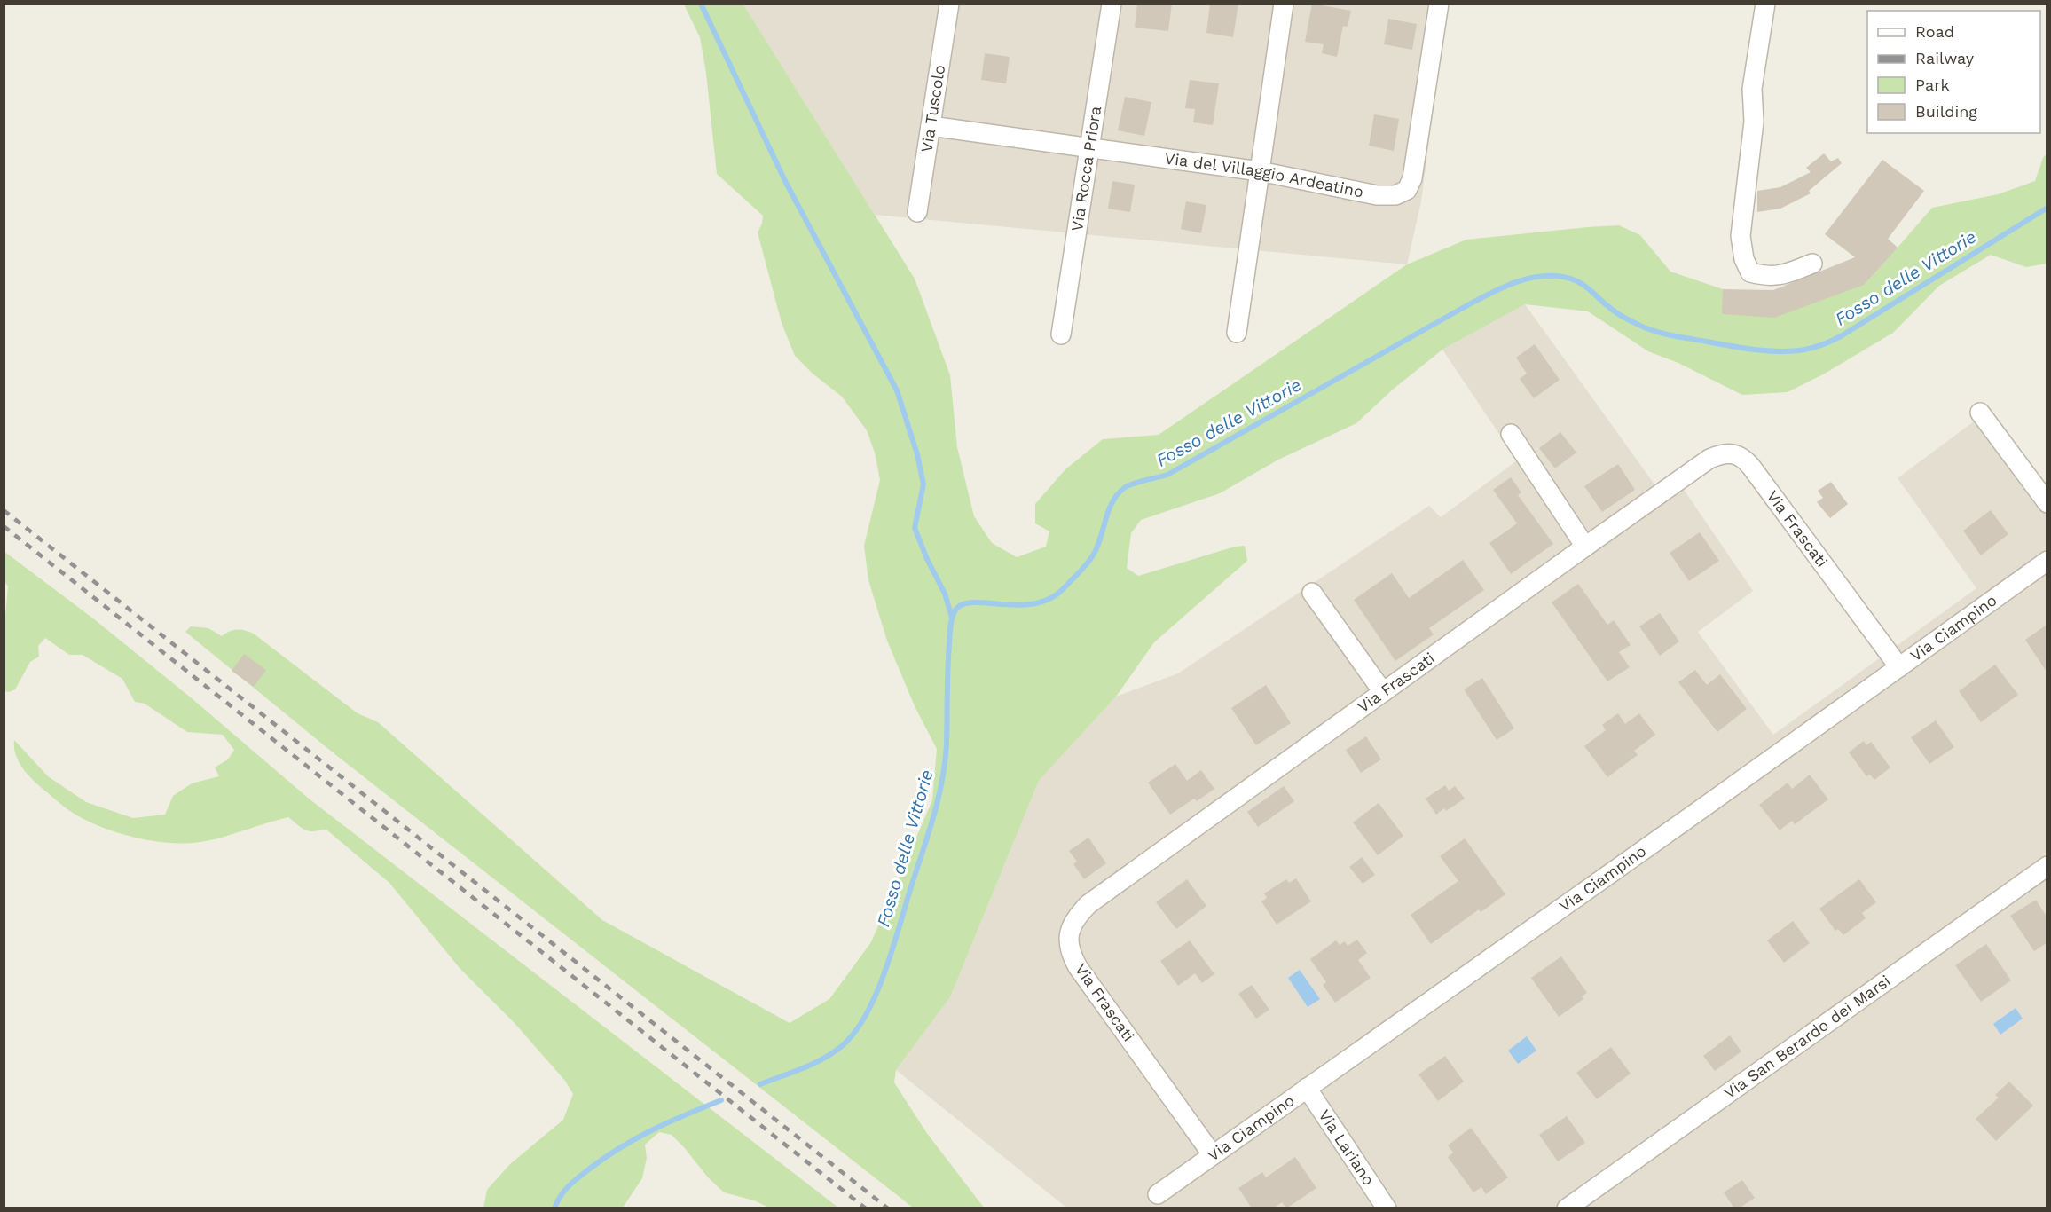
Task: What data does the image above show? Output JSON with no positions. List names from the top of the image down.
{
  "streets": {
    "street": [
      "Via Tuscolo",
      "Via Rocca Priora",
      "Via del Villaggio Ardeatino",
      "Via Frascati",
      "Via Ciampino",
      "Via San Berardo dei Marsi",
      "Via Lariano"
    ]
  },
  "crossings": [
    ["Via Tuscolo", "Via del Villaggio Ardeatino"],
    ["Via Rocca Priora", "Via del Villaggio Ardeatino"],
    ["Via Frascati", "Via Ciampino"],
    ["Via Ciampino", "Via Lariano"]
  ],
  "water": ["Fosso delle Vittorie"],
  "legend": [
    "Road",
    "Railway",
    "Park",
    "Building"
  ]
}
